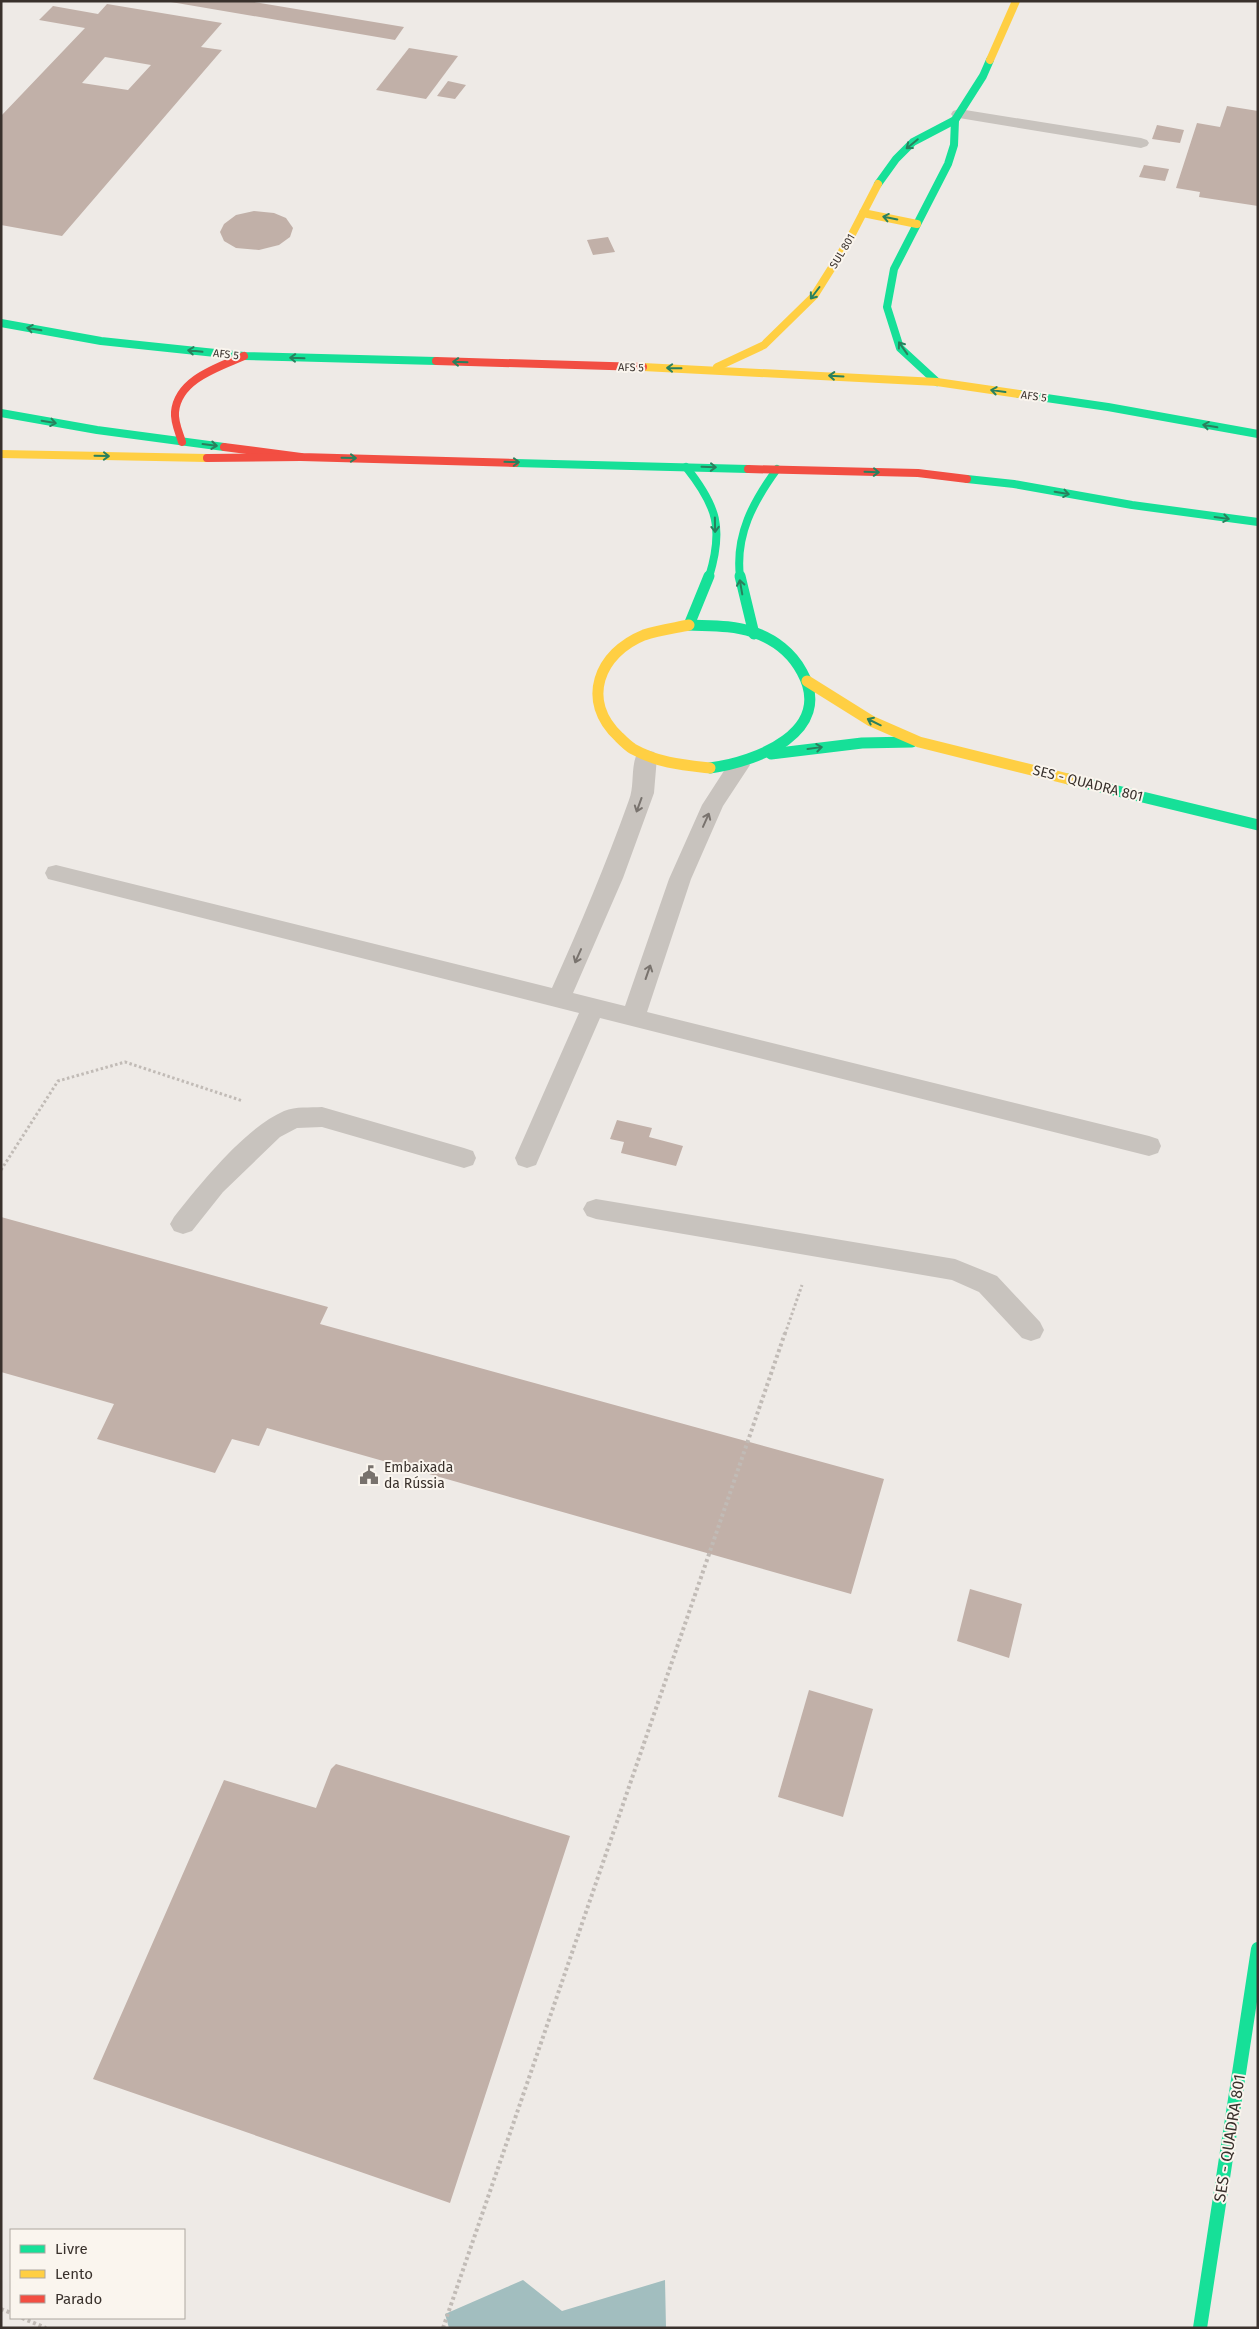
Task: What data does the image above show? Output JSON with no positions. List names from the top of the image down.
{
  "streets": {
    "street": ["SUL 801", "AFS 5", "SES - QUADRA 801"]
  },
  "crossings": [
    ["SUL 801", "AFS 5"]
  ],
  "places": {
    "public building": ["Embaixada da Rússia"]
  },
  "legend": ["Livre", "Lento", "Parado"]
}
